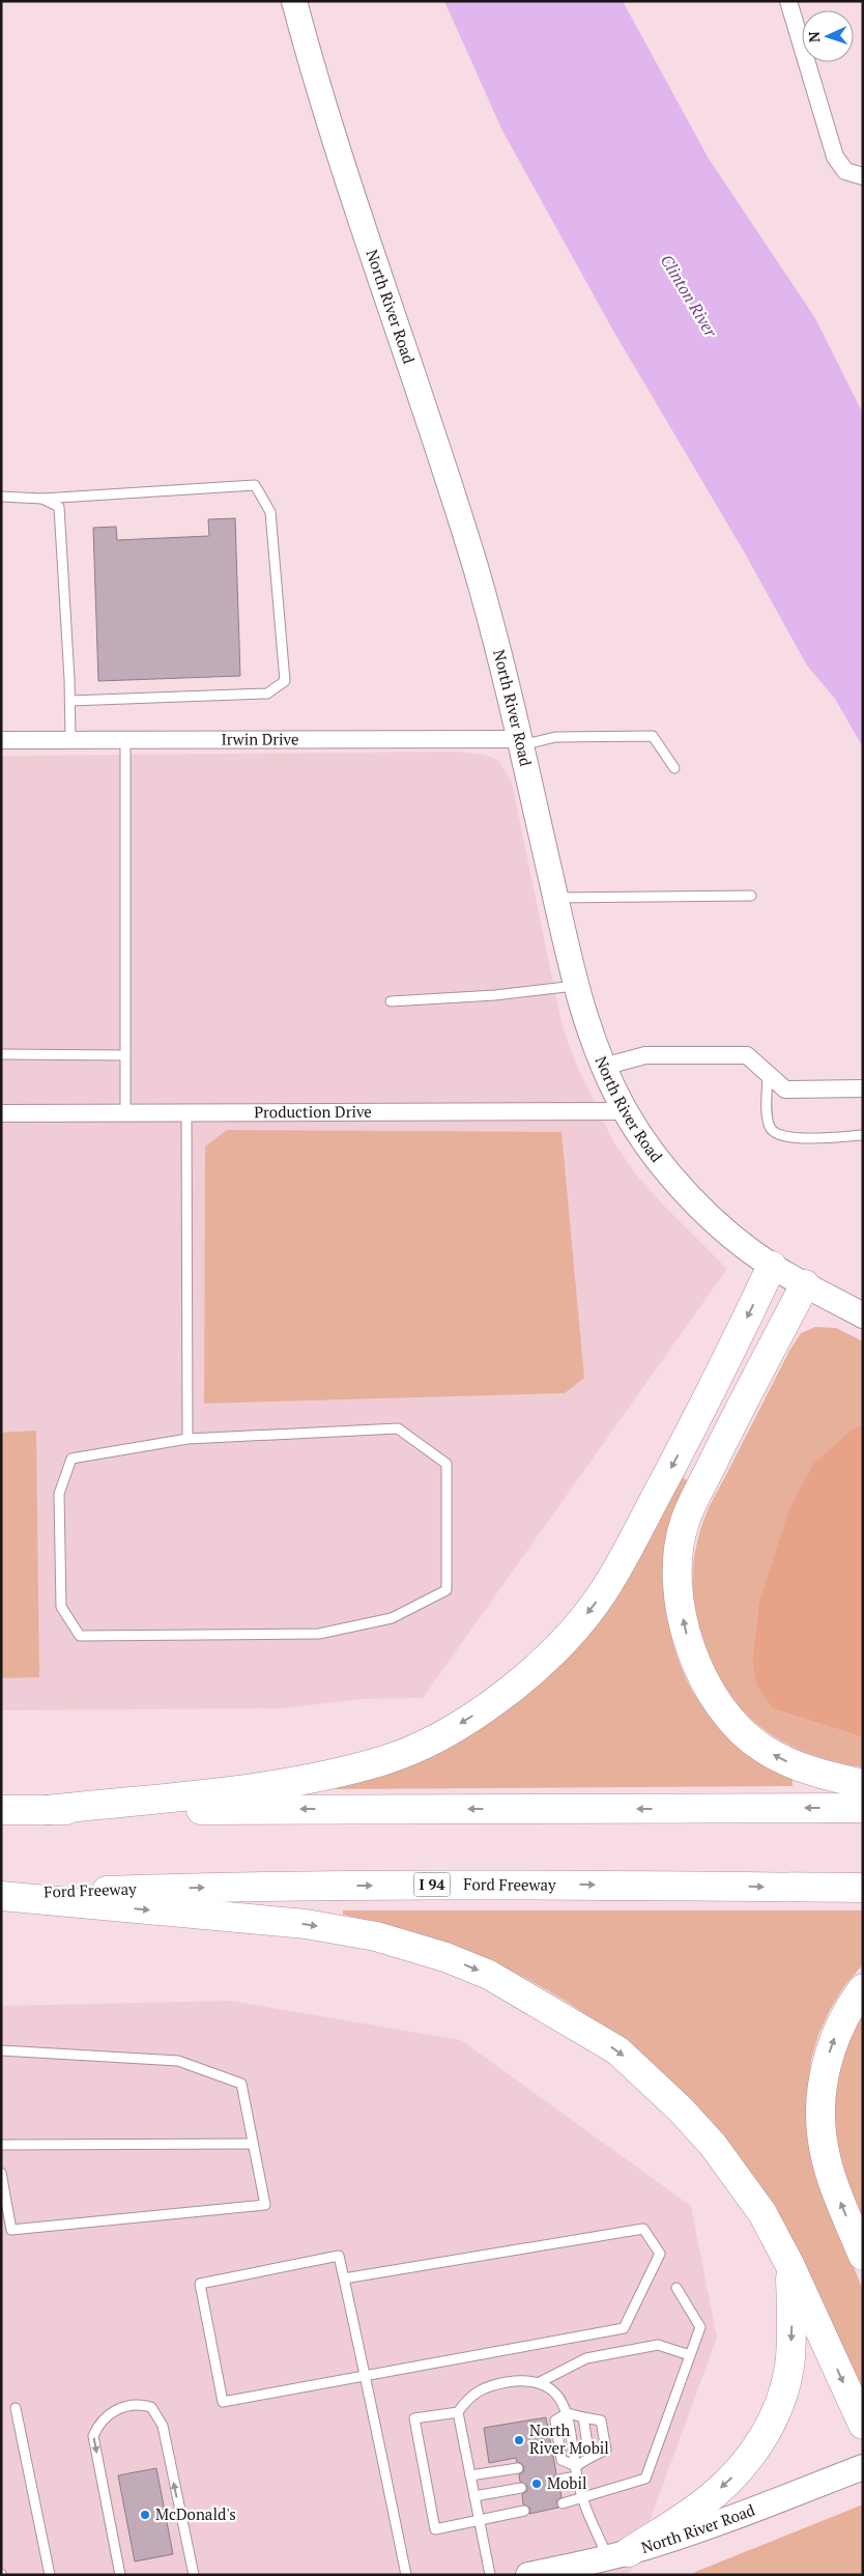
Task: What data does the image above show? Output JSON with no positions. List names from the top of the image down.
{
  "streets": {
    "highway": ["I 94", "Ford Freeway"],
    "street": ["North River Road", "Irwin Drive", "Production Drive"]
  },
  "crossings": [
    ["North River Road", "Irwin Drive"],
    ["North River Road", "Production Drive"]
  ],
  "water": ["Clinton River"],
  "places": ["North River Mobil", "Mobil", "McDonald's"],
  "north": "left"
}
